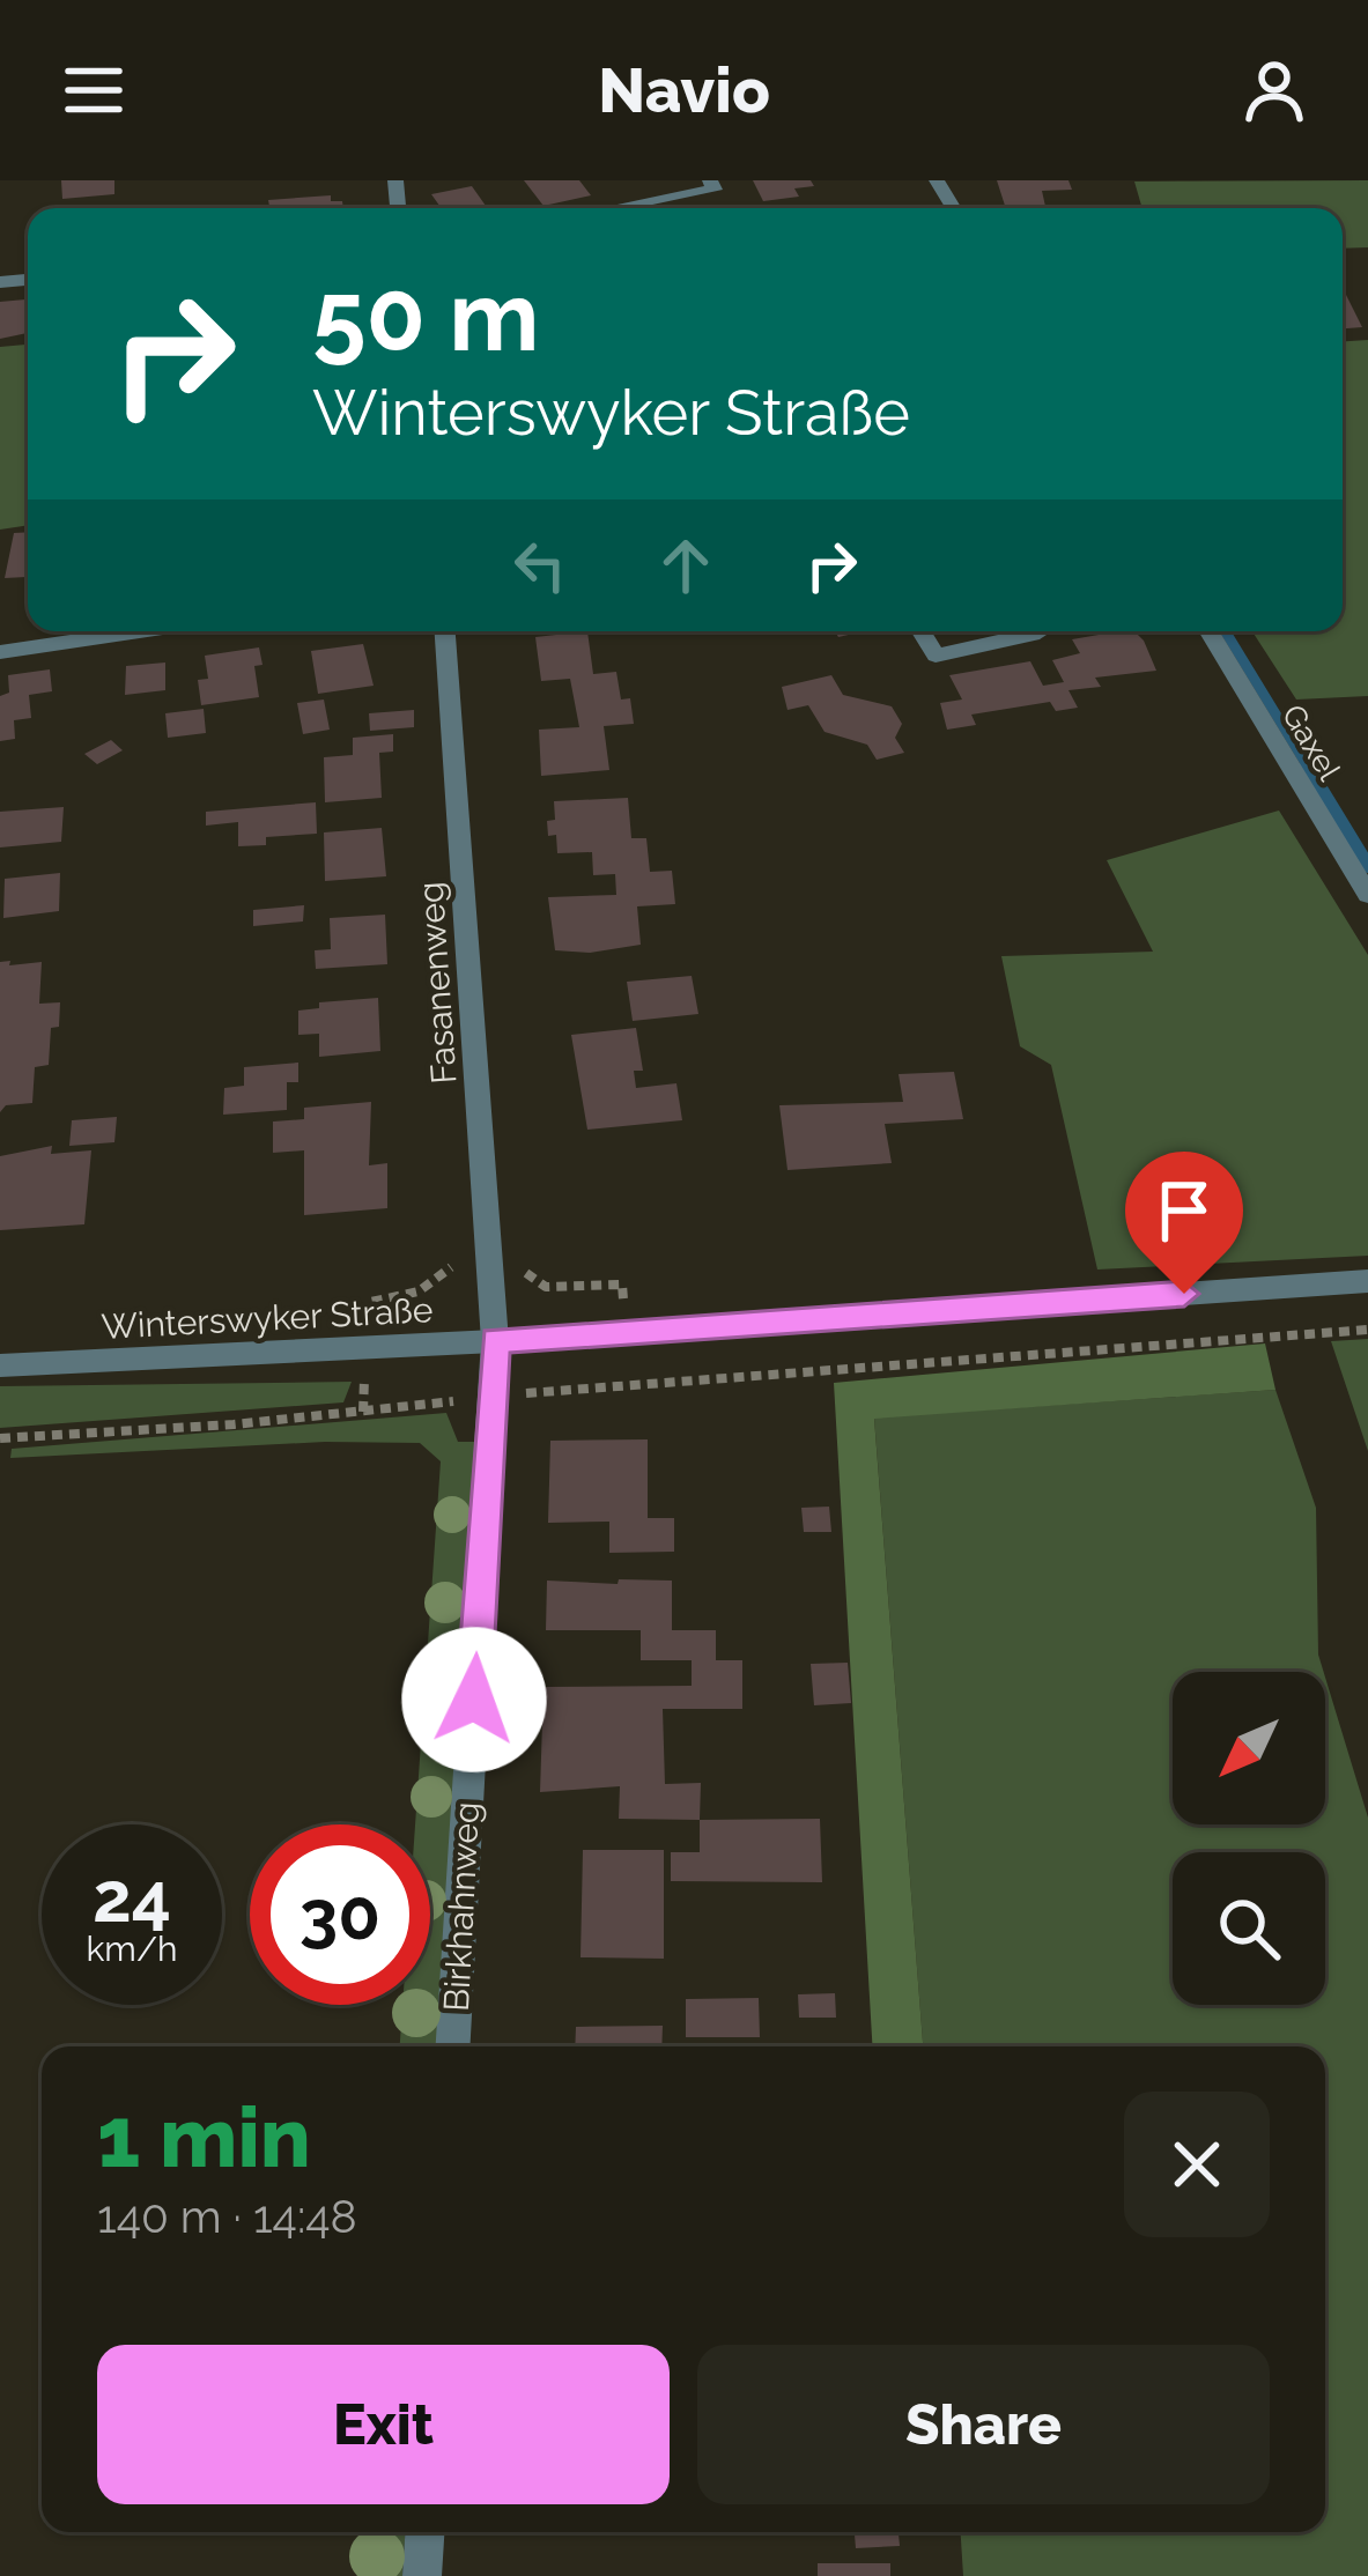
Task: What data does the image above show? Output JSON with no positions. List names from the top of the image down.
{
  "streets": {
    "street": [
      "Gaxel",
      "Fasanenweg",
      "Winterswyker Straße",
      "Birkhahnweg"
    ]
  },
  "crossings": [
    ["Fasanenweg", "Winterswyker Straße"],
    ["Fasanenweg", "Birkhahnweg"],
    ["Winterswyker Straße", "Birkhahnweg"]
  ],
  "north": "bottom left",
  "page": {
    "header": "Navio",
    "turn": ["50 m", "Winterswyker Straße"],
    "speed": "24 km/h",
    "limit": "30",
    "heading": ["1 min", "140 m · 14:48"],
    "buttons": ["Exit", "Share"]
  }
}
